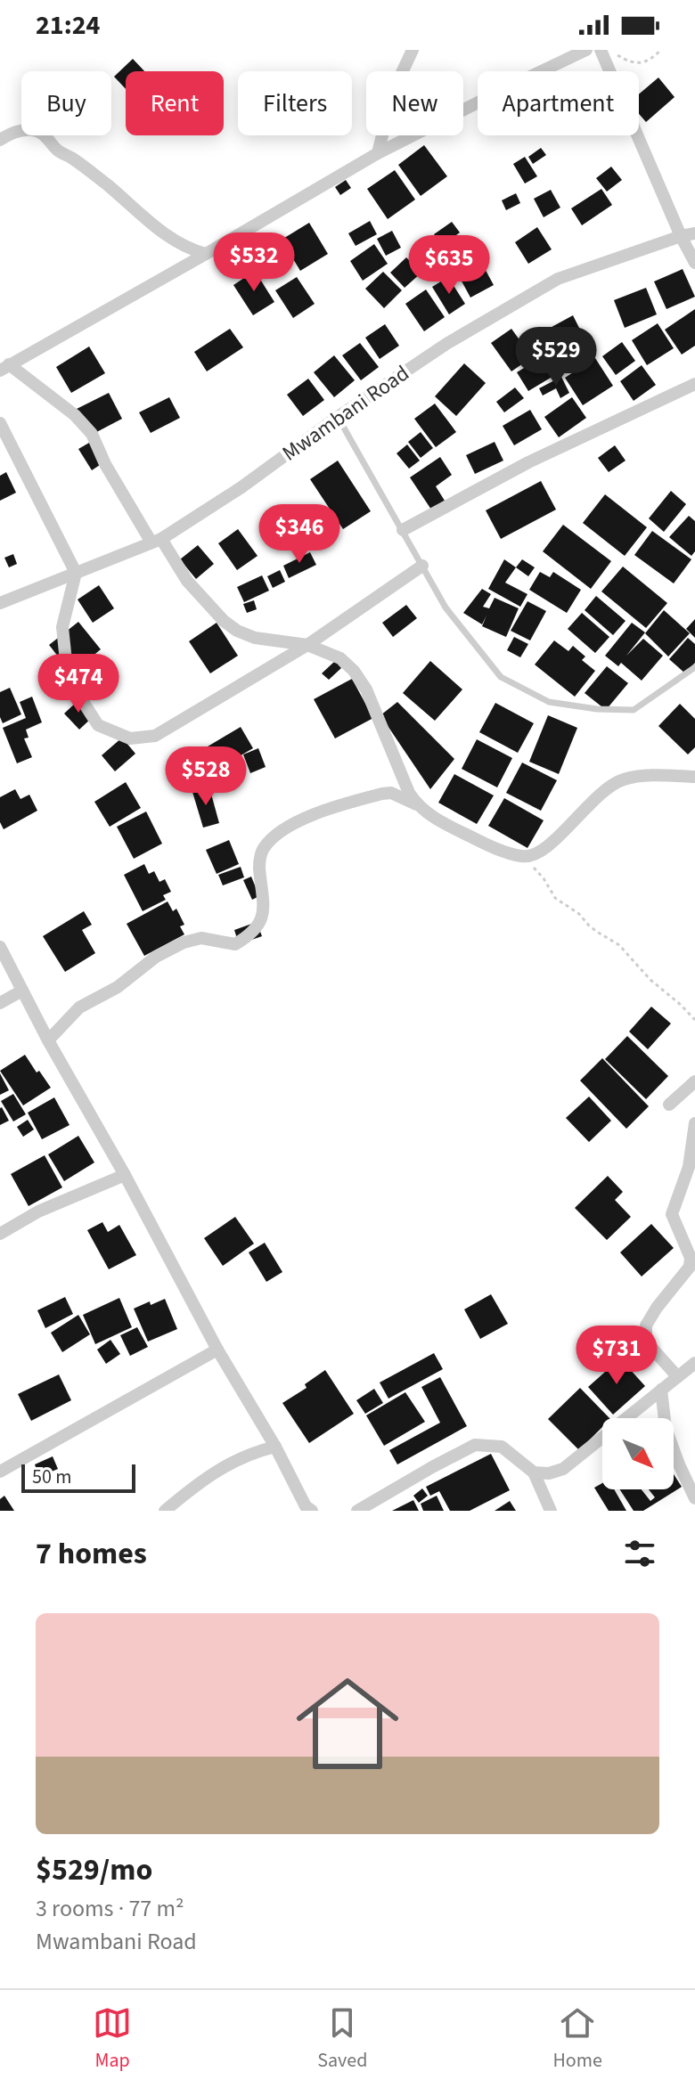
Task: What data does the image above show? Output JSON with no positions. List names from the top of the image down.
{
  "streets": {
    "street": ["Mwambani Road"]
  },
  "scale_bar": "50 m",
  "north": "bottom right",
  "page": {
    "status": "21:24",
    "chip": [
      "Buy",
      "Rent",
      "Filters",
      "New",
      "Apartment"
    ],
    "price": [
      "$532",
      "$635",
      "$529",
      "$346",
      "$474",
      "$528",
      "$731"
    ],
    "scale": "50 m",
    "heading": "7 homes",
    "list": [
      {
        "name": "$529/mo",
        "note": "3 rooms · 77 m² · Mwambani Road"
      }
    ],
    "tabs": ["Map", "Saved", "Home"]
  }
}
